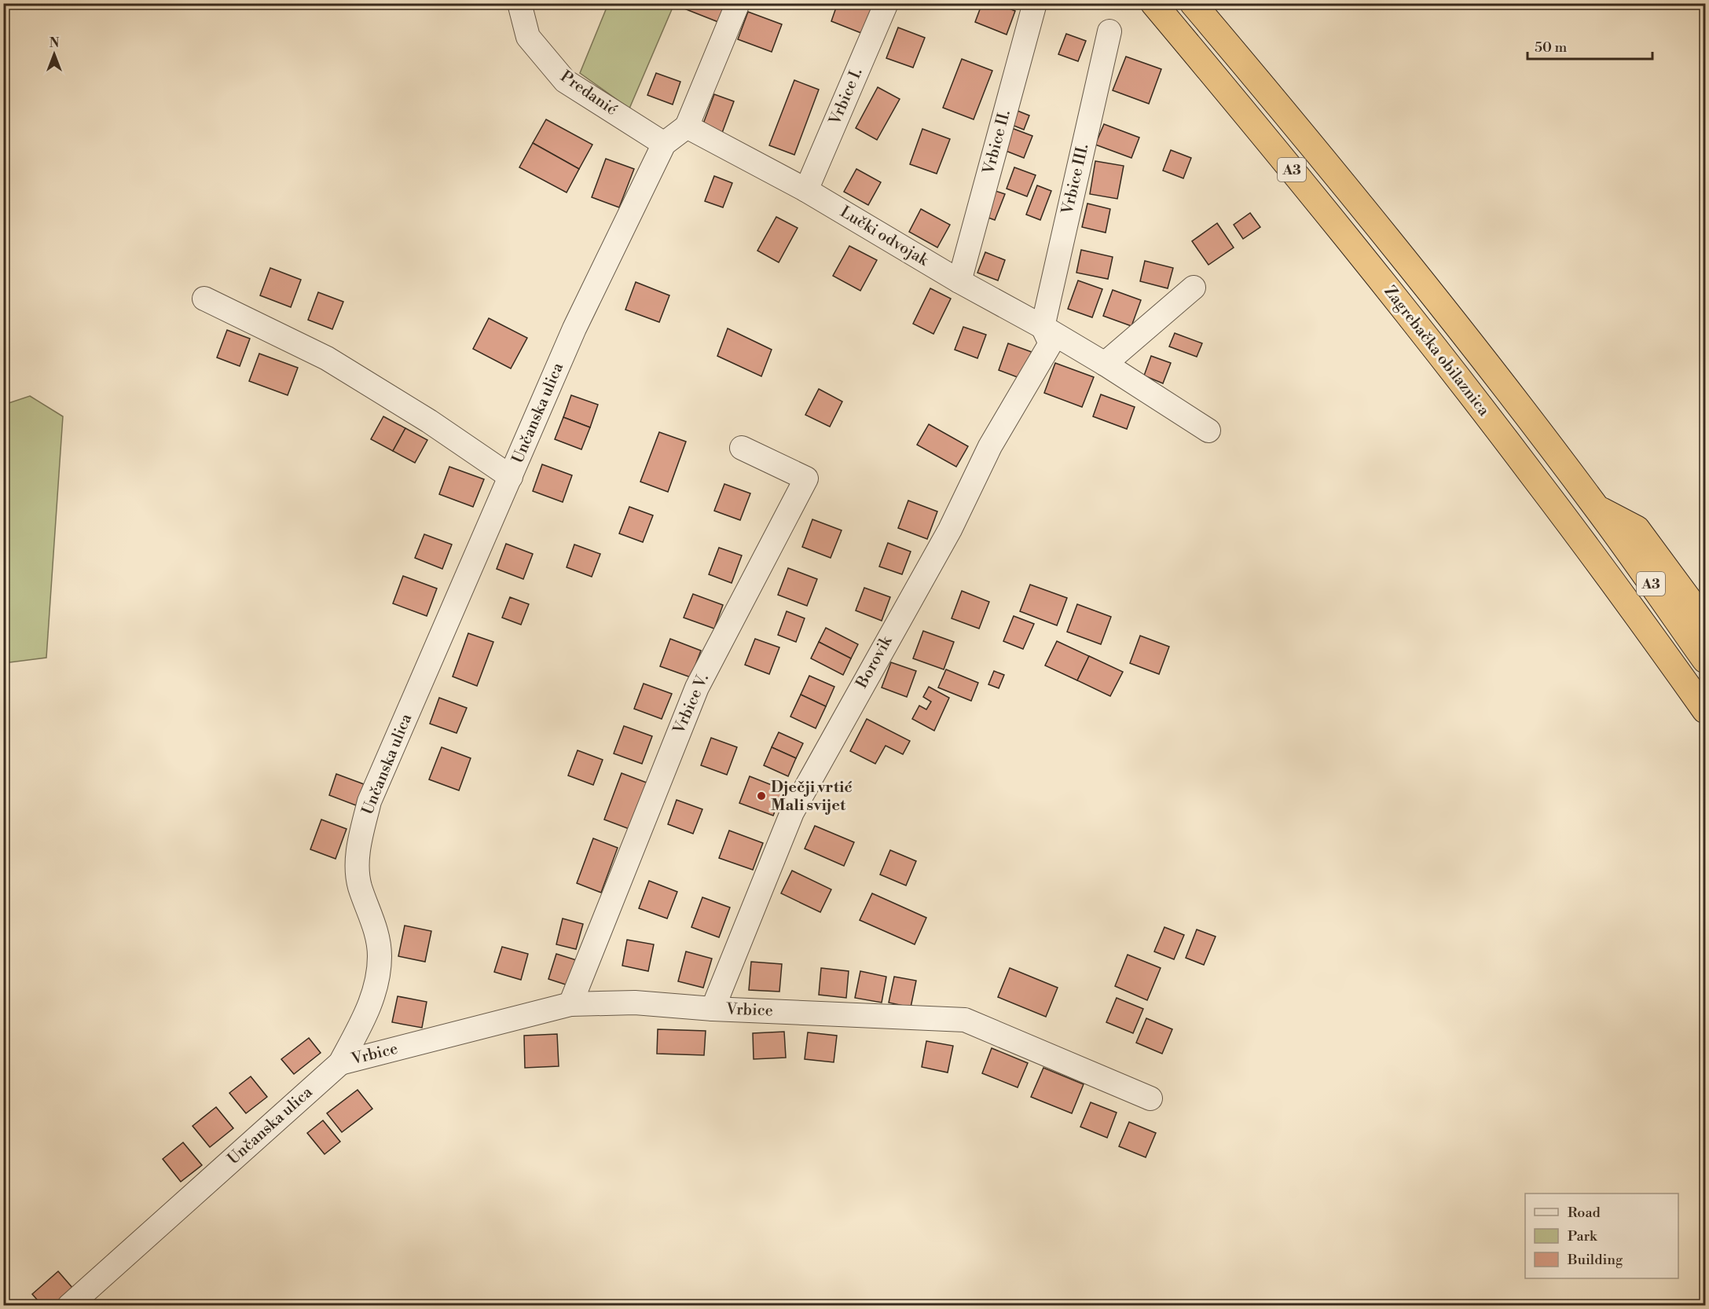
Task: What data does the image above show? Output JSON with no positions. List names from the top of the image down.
{
  "streets": {
    "highway": ["A3", "Zagrebačka obilaznica"],
    "street": [
      "Predanić",
      "Vrbice I.",
      "Vrbice II.",
      "Vrbice III.",
      "Lučki odvojak",
      "Unčanska ulica",
      "Borovik",
      "Vrbice V.",
      "Vrbice"
    ]
  },
  "crossings": [
    ["Predanić", "Unčanska ulica"],
    ["Vrbice I.", "Lučki odvojak"],
    ["Vrbice II.", "Lučki odvojak"],
    ["Vrbice III.", "Lučki odvojak"],
    ["Vrbice III.", "Borovik"],
    ["Lučki odvojak", "Borovik"],
    ["Unčanska ulica", "Vrbice"],
    ["Borovik", "Vrbice"],
    ["Vrbice V.", "Vrbice"]
  ],
  "places": ["Dječji vrtić Mali svijet"],
  "legend": ["Road", "Park", "Building"],
  "scale_bar": "50 m",
  "north": "top"
}
